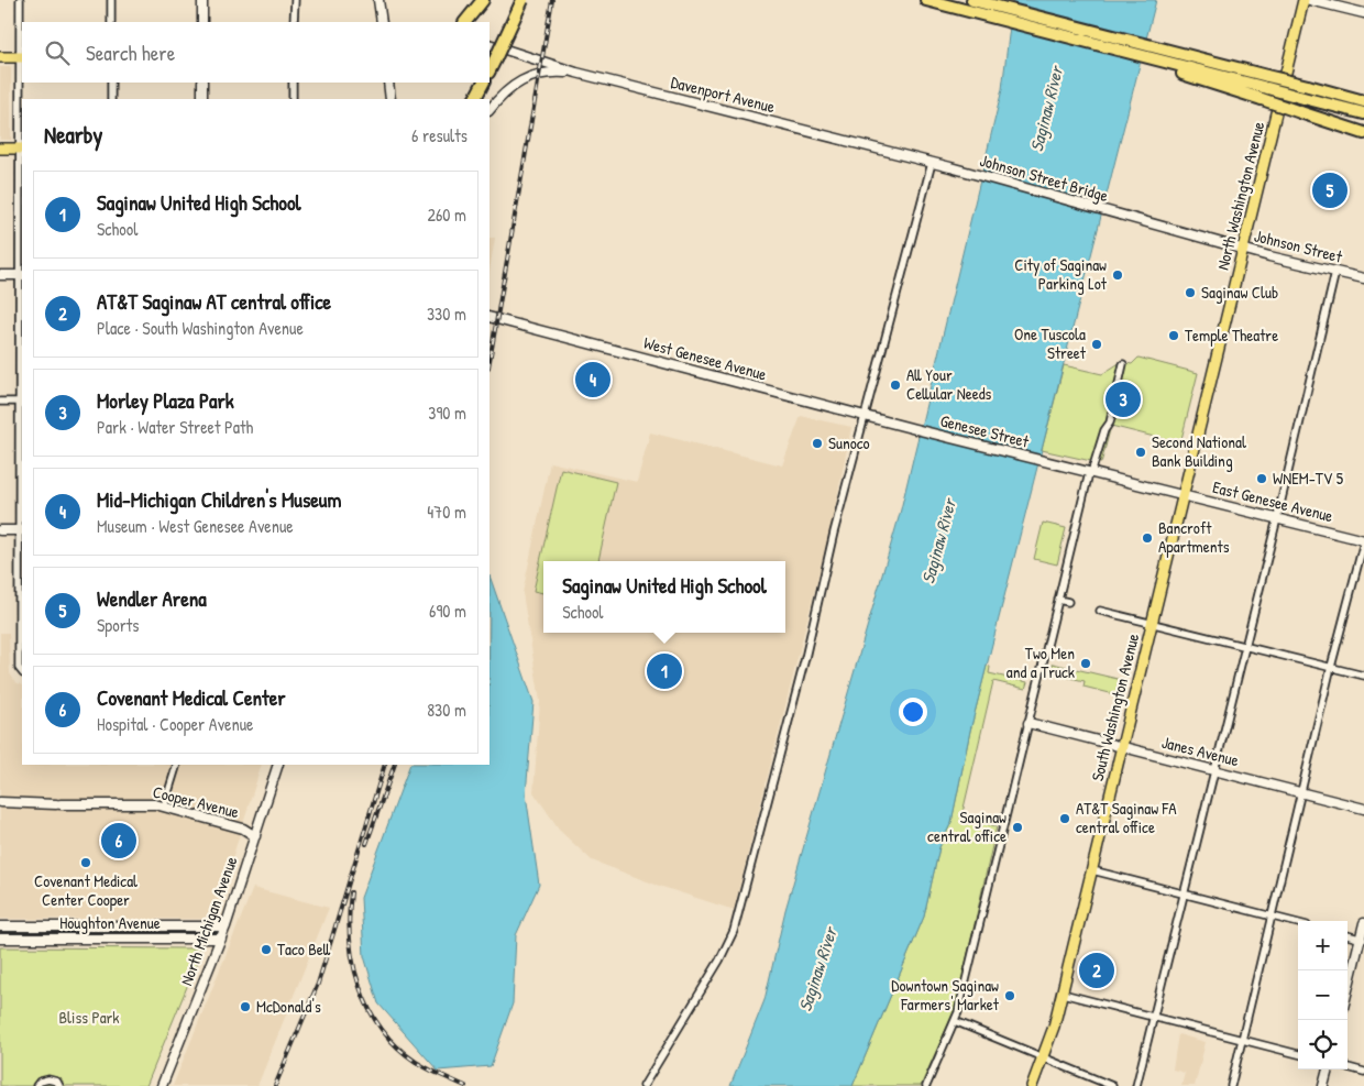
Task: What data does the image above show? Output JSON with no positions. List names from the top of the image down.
{
  "streets": {
    "main road": [
      "Davenport Avenue",
      "Johnson Street Bridge",
      "North Washington Avenue",
      "Johnson Street",
      "West Genesee Avenue",
      "Genesee Street",
      "East Genesee Avenue",
      "South Washington Avenue",
      "Janes Avenue",
      "Cooper Avenue",
      "North Michigan Avenue",
      "Houghton Avenue"
    ]
  },
  "crossings": [
    ["Davenport Avenue", "Johnson Street Bridge"],
    ["Johnson Street Bridge", "Johnson Street"],
    ["North Washington Avenue", "Johnson Street"],
    ["North Washington Avenue", "East Genesee Avenue"],
    ["North Washington Avenue", "South Washington Avenue"],
    ["West Genesee Avenue", "Genesee Street"],
    ["Genesee Street", "East Genesee Avenue"],
    ["East Genesee Avenue", "South Washington Avenue"],
    ["South Washington Avenue", "Janes Avenue"],
    ["Cooper Avenue", "North Michigan Avenue"],
    ["North Michigan Avenue", "Houghton Avenue"]
  ],
  "water": ["Saginaw River"],
  "parks": ["Bliss Park"],
  "places": [
    "City of Saginaw Parking Lot",
    "Saginaw Club",
    "Temple Theatre",
    "One Tuscola Street",
    "All Your Cellular Needs",
    "Sunoco",
    "Second National Bank Building",
    "WNEM-TV 5",
    "Bancroft Apartments",
    "Two Men and a Truck",
    "AT&T Saginaw FA central office",
    "Saginaw central office",
    "Covenant Medical Center Cooper",
    "Taco Bell",
    "Downtown Saginaw Farmers' Market",
    "McDonald's"
  ],
  "page": {
    "search": "Search here",
    "heading": ["Nearby", "6 results"],
    "pins": [
      "5",
      "4",
      "3",
      "1",
      "6",
      "2"
    ],
    "list": [
      {
        "mark": "1",
        "name": "Saginaw United High School",
        "note": "School",
        "value": "260 m"
      },
      {
        "mark": "2",
        "name": "AT&T Saginaw AT central office",
        "note": "Place · South Washington Avenue",
        "value": "330 m"
      },
      {
        "mark": "3",
        "name": "Morley Plaza Park",
        "note": "Park · Water Street Path",
        "value": "390 m"
      },
      {
        "mark": "4",
        "name": "Mid-Michigan Children's Museum",
        "note": "Museum · West Genesee Avenue",
        "value": "470 m"
      },
      {
        "mark": "5",
        "name": "Wendler Arena",
        "note": "Sports",
        "value": "690 m"
      },
      {
        "mark": "6",
        "name": "Covenant Medical Center",
        "note": "Hospital · Cooper Avenue",
        "value": "830 m"
      }
    ],
    "popup": ["Saginaw United High School", "School"],
    "map_buttons": ["+", "−"]
  }
}
